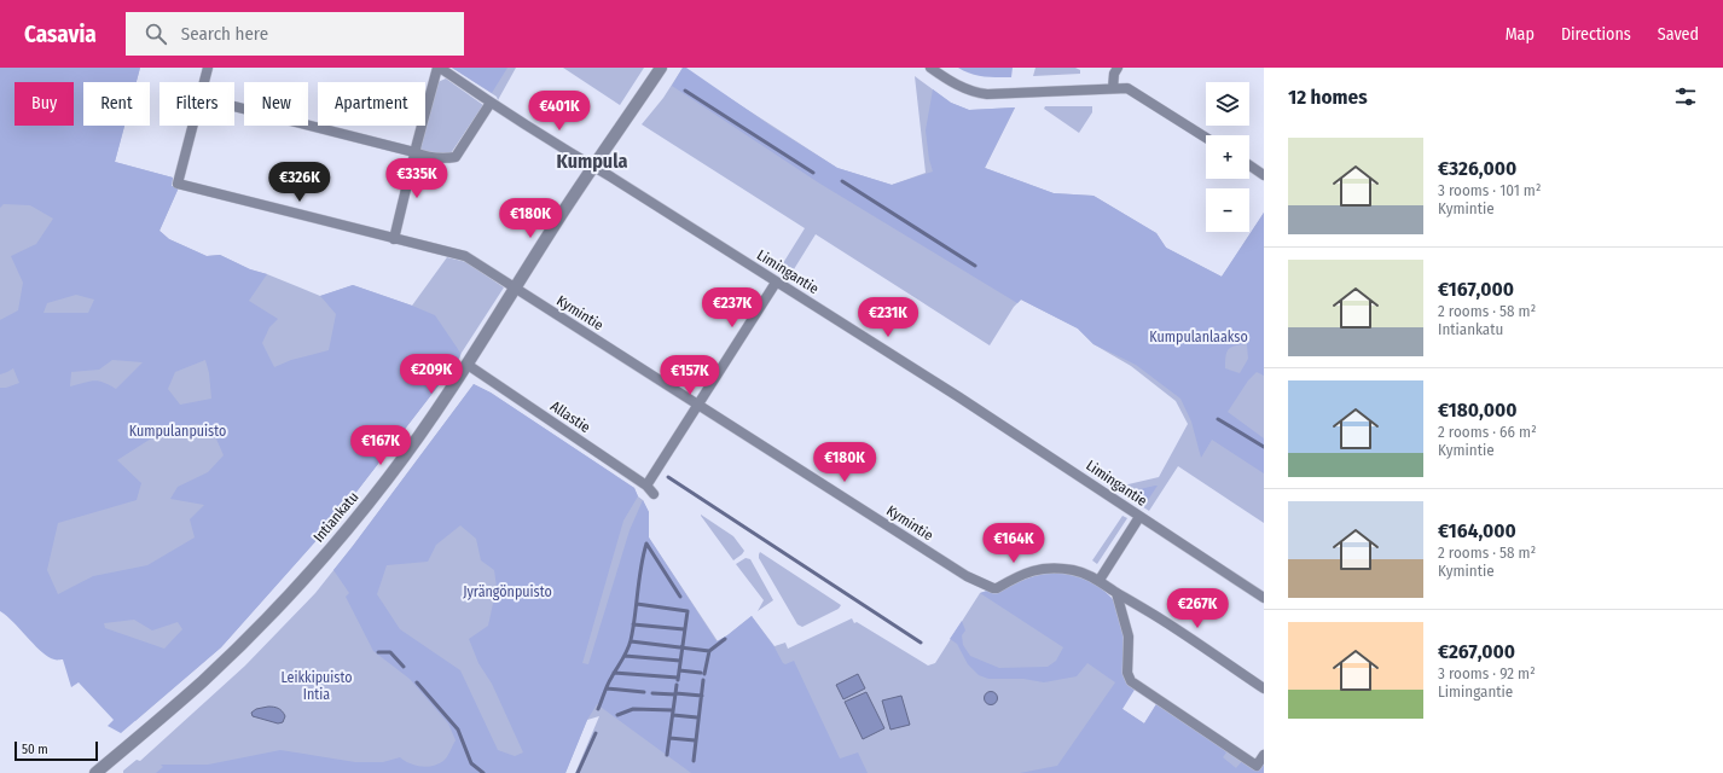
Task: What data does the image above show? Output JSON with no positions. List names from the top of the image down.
{
  "streets": {
    "street": [
      "Limingantie",
      "Kymintie",
      "Allastie",
      "Intiankatu"
    ]
  },
  "crossings": [
    ["Limingantie", "Intiankatu"],
    ["Kymintie", "Intiankatu"],
    ["Allastie", "Intiankatu"]
  ],
  "districts": ["Kumpula"],
  "parks": [
    "Kumpulanlaakso",
    "Kumpulanpuisto",
    "Jyrängönpuisto",
    "Leikkipuisto Intia"
  ],
  "scale_bar": "50 m",
  "page": {
    "header": "Casavia",
    "search": "Search here",
    "nav": ["Map", "Directions", "Saved"],
    "heading": "12 homes",
    "map_buttons": ["+", "−"],
    "chip": [
      "Buy",
      "Rent",
      "Filters",
      "New",
      "Apartment"
    ],
    "price": [
      "€401K",
      "€335K",
      "€326K",
      "€180K",
      "€237K",
      "€231K",
      "€209K",
      "€157K",
      "€167K",
      "€180K",
      "€164K",
      "€267K"
    ],
    "list": [
      {
        "name": "€326,000",
        "note": "3 rooms · 101 m² · Kymintie"
      },
      {
        "name": "€167,000",
        "note": "2 rooms · 58 m² · Intiankatu"
      },
      {
        "name": "€180,000",
        "note": "2 rooms · 66 m² · Kymintie"
      },
      {
        "name": "€164,000",
        "note": "2 rooms · 58 m² · Kymintie"
      },
      {
        "name": "€267,000",
        "note": "3 rooms · 92 m² · Limingantie"
      }
    ],
    "scale": "50 m"
  }
}
